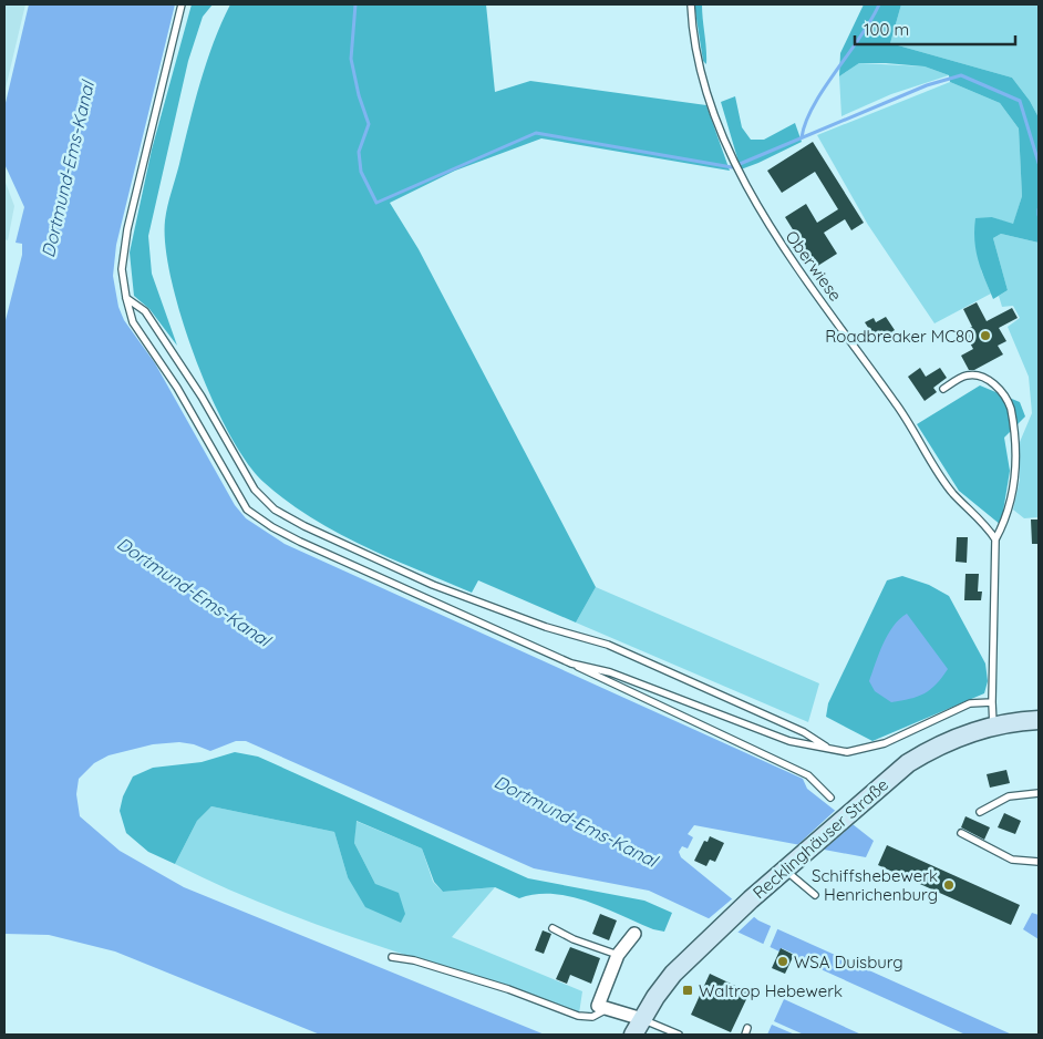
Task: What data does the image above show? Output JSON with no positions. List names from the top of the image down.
{
  "streets": {
    "main road": ["Recklinghäuser Straße"],
    "lane": ["Oberwiese"]
  },
  "water": ["Dortmund-Ems-Kanal"],
  "places": {
    "other": ["Roadbreaker MC80", "Schiffshebewerk Henrichenburg", "WSA Duisburg"],
    "transit": ["Waltrop Hebewerk"]
  },
  "scale_bar": "100 m"
}
